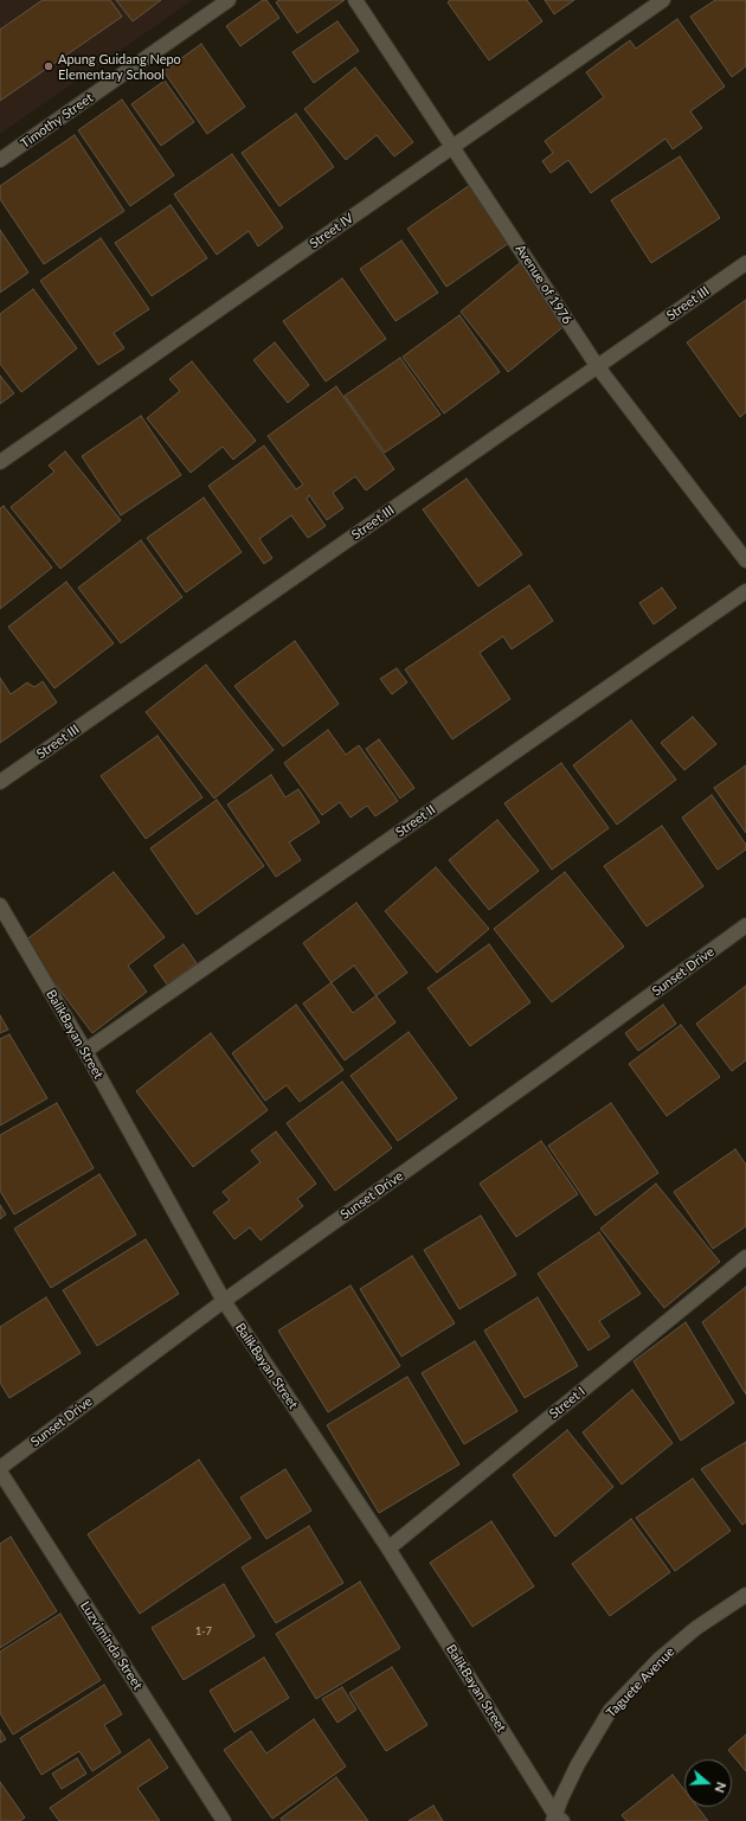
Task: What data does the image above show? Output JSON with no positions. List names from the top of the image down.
{
  "streets": {
    "street": [
      "Timothy Street",
      "Street IV",
      "Avenue of 1976",
      "Street III",
      "Street II",
      "Sunset Drive",
      "BalikBayan Street",
      "Street I",
      "Luzviminda Street",
      "Taguete Avenue"
    ]
  },
  "crossings": [
    ["Street IV", "Avenue of 1976"],
    ["Avenue of 1976", "Street III"],
    ["Street II", "BalikBayan Street"],
    ["Sunset Drive", "BalikBayan Street"],
    ["Sunset Drive", "Luzviminda Street"],
    ["BalikBayan Street", "Street I"],
    ["BalikBayan Street", "Taguete Avenue"]
  ],
  "places": ["Apung Guidang Nepo Elementary School"],
  "house_numbers": ["1-7"],
  "north": "right"
}
